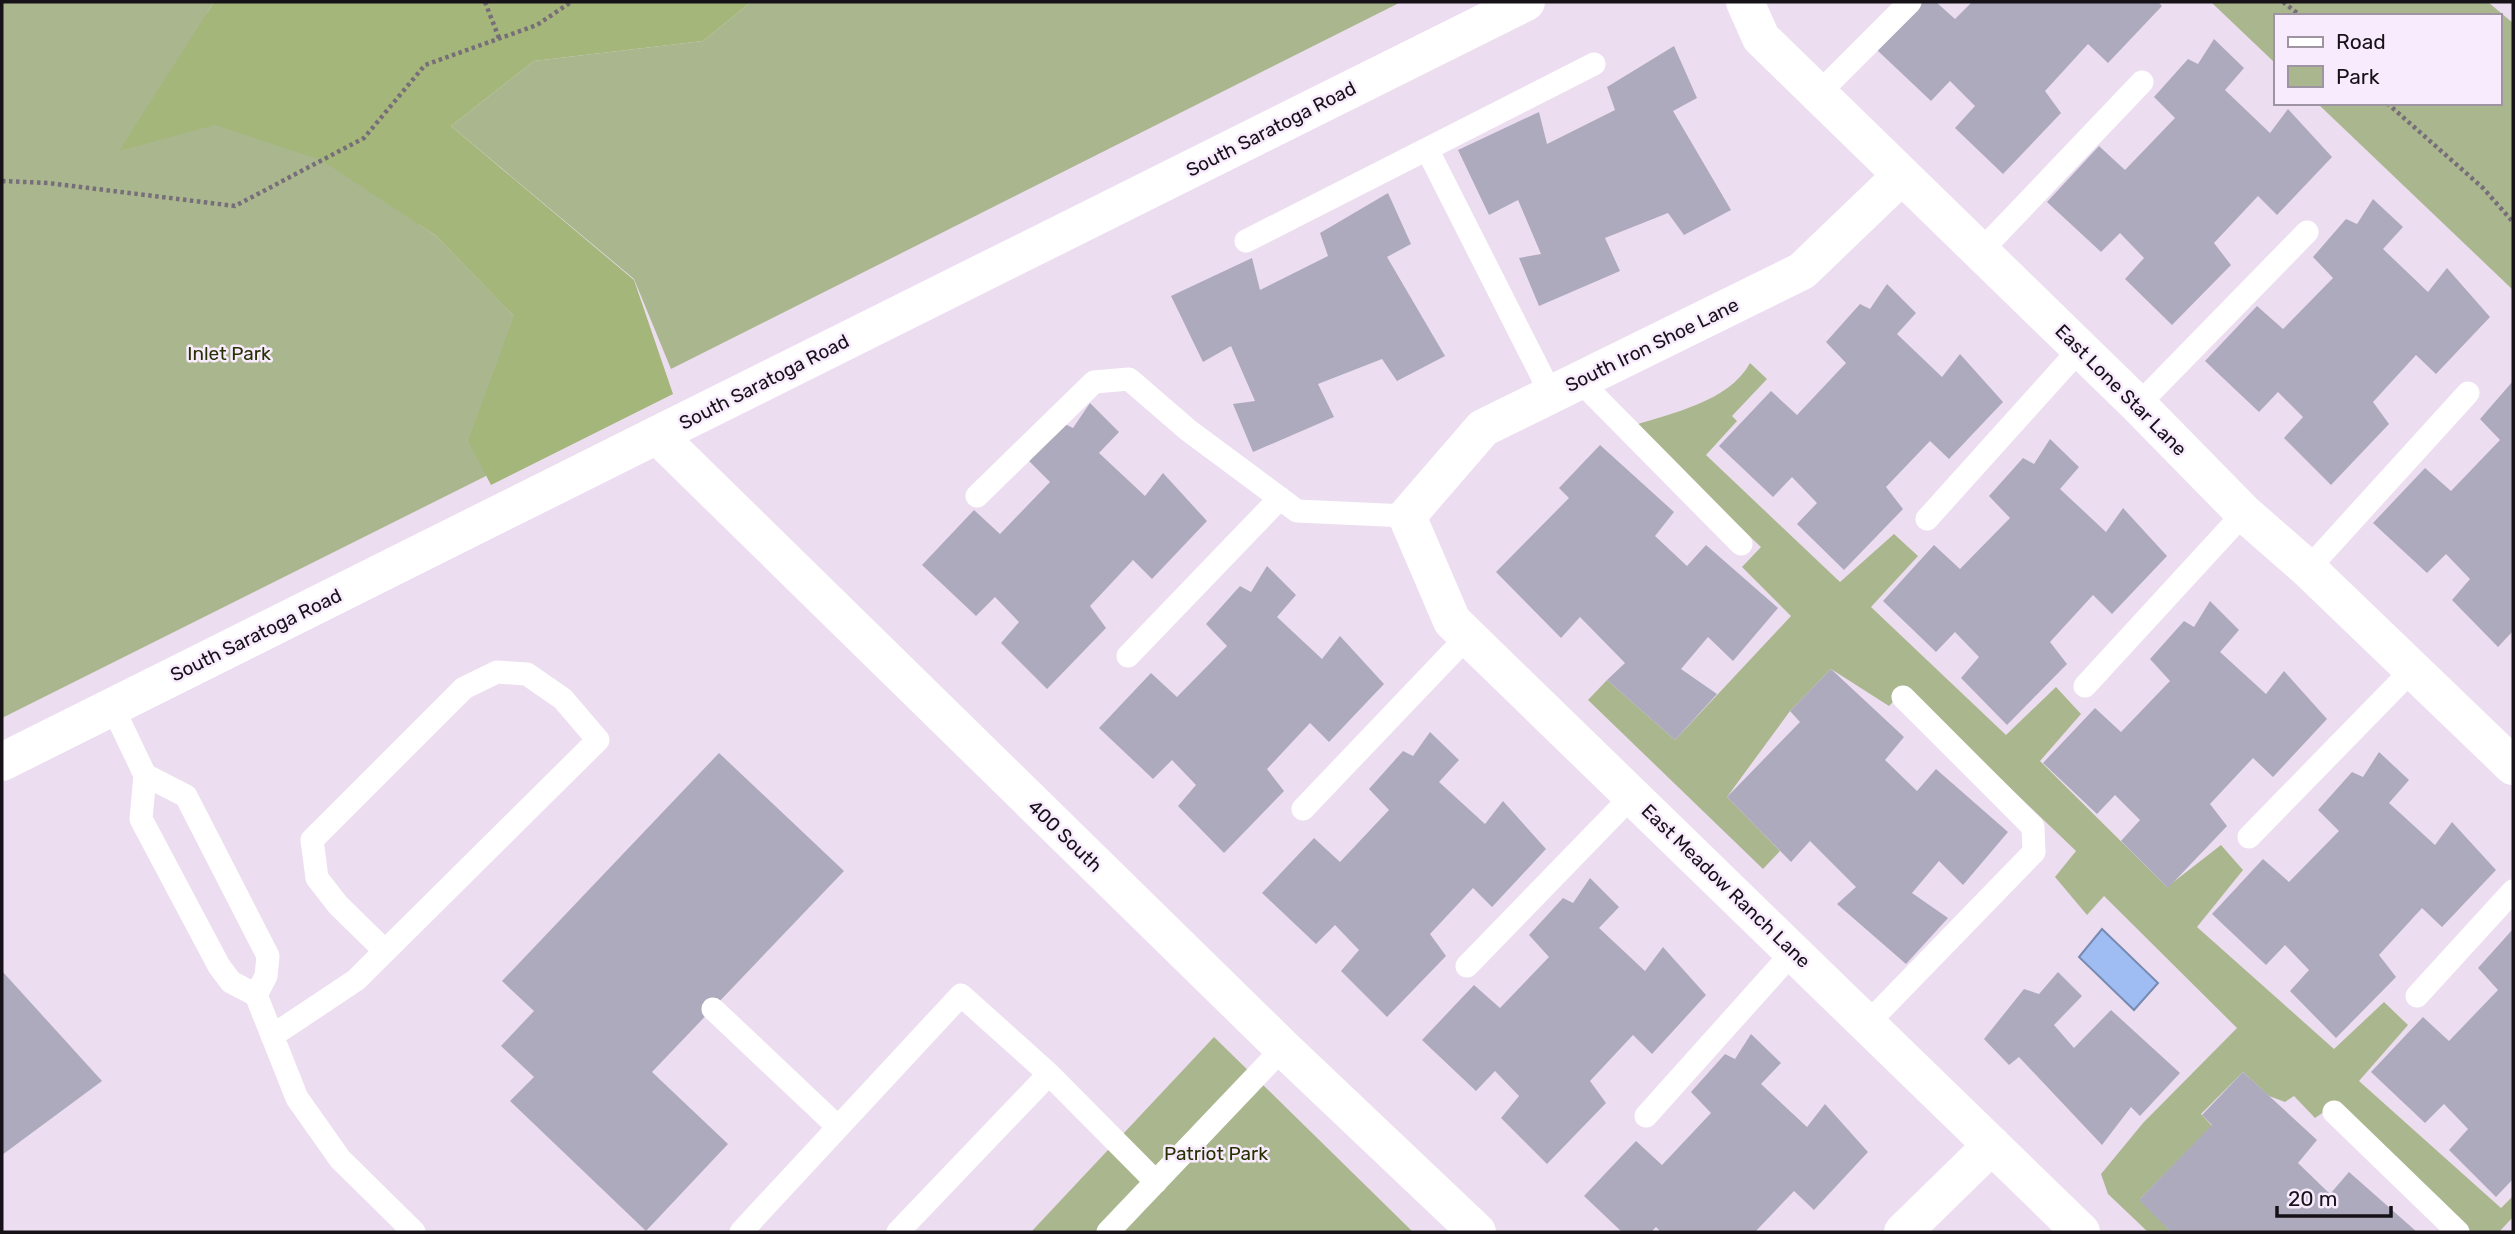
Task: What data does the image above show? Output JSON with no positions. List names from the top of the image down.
{
  "streets": {
    "street": [
      "South Saratoga Road",
      "South Iron Shoe Lane",
      "East Lone Star Lane",
      "400 South",
      "East Meadow Ranch Lane"
    ]
  },
  "crossings": [
    ["South Saratoga Road", "400 South"],
    ["South Iron Shoe Lane", "East Lone Star Lane"],
    ["South Iron Shoe Lane", "East Meadow Ranch Lane"]
  ],
  "parks": ["Inlet Park", "Patriot Park"],
  "legend": ["Road", "Park"],
  "scale_bar": "20 m"
}
